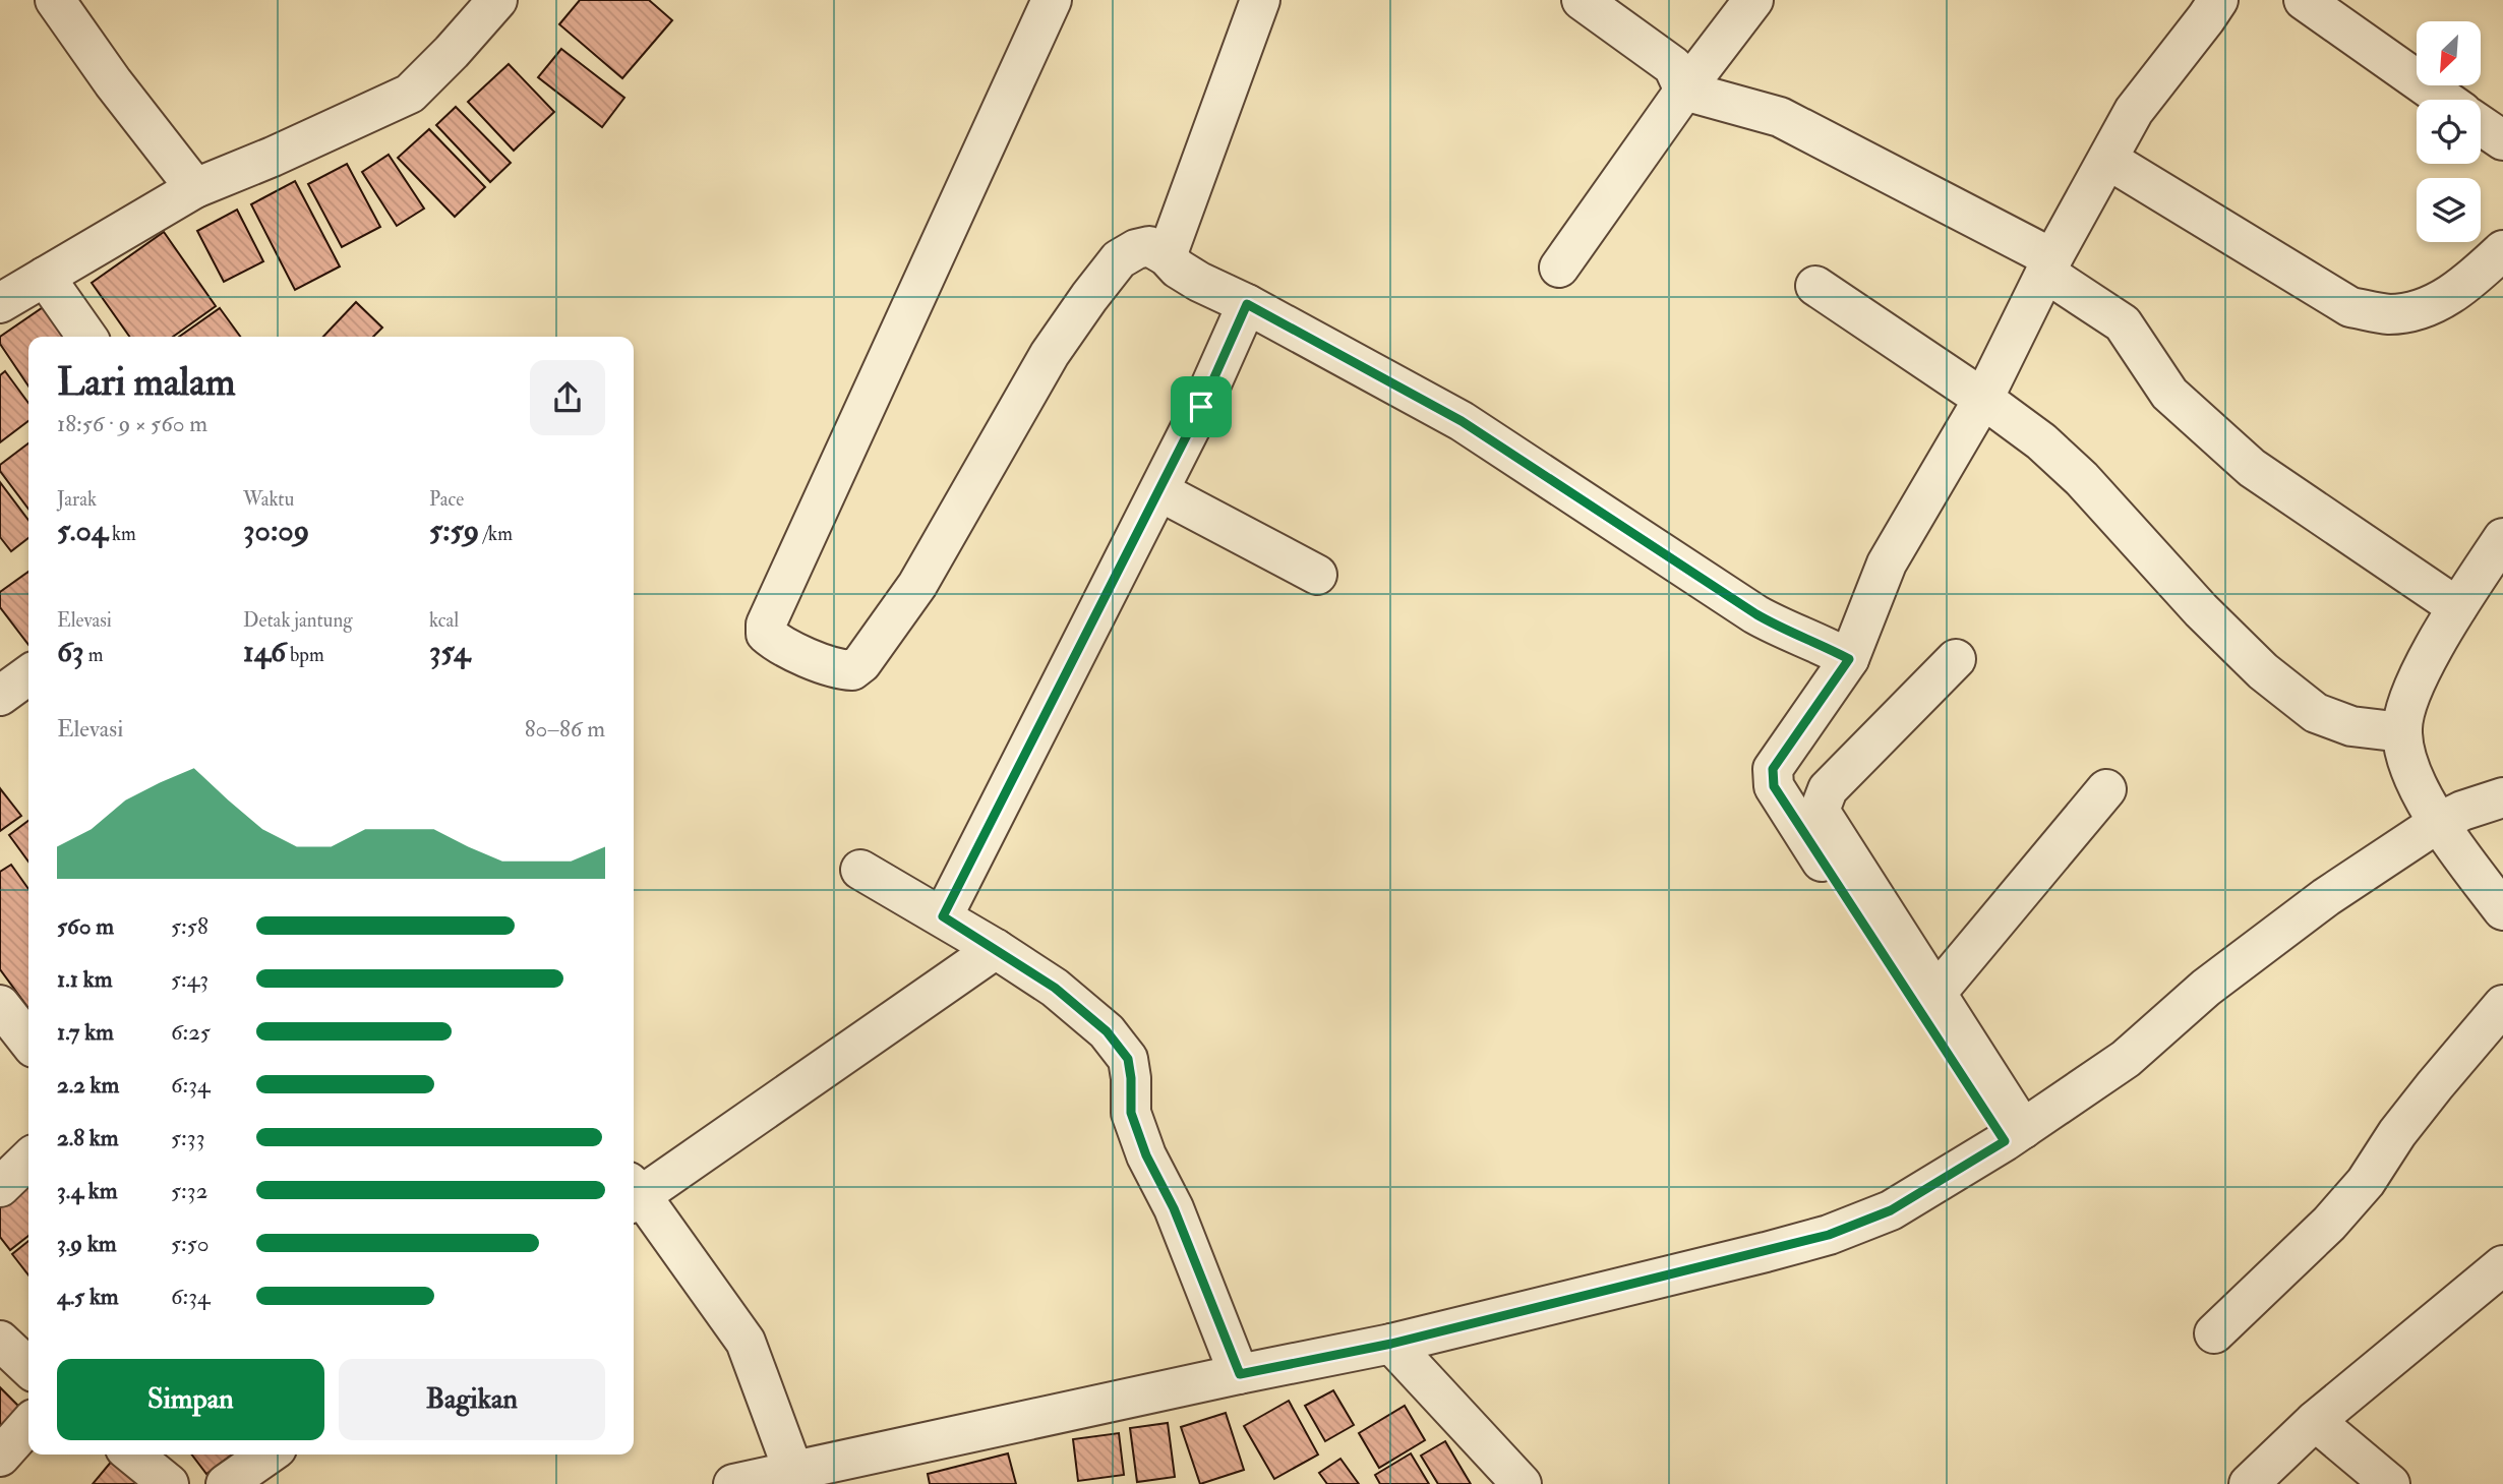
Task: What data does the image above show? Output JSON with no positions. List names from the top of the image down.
{
  "north": "bottom left",
  "page": {
    "heading": ["Lari malam", "18:56 · 9 × 560 m"],
    "stats": [
      ["Jarak", "5.04 km"],
      ["Waktu", "30:09"],
      ["Pace", "5:59 /km"],
      ["Elevasi", "63 m"],
      ["Detak jantung", "146 bpm"],
      ["kcal", "354"]
    ],
    "chart": ["Elevasi", "80–86 m"],
    "list": [
      {
        "name": "560 m",
        "note": "5:58"
      },
      {
        "name": "1.1 km",
        "note": "5:43"
      },
      {
        "name": "1.7 km",
        "note": "6:25"
      },
      {
        "name": "2.2 km",
        "note": "6:34"
      },
      {
        "name": "2.8 km",
        "note": "5:33"
      },
      {
        "name": "3.4 km",
        "note": "5:32"
      },
      {
        "name": "3.9 km",
        "note": "5:50"
      },
      {
        "name": "4.5 km",
        "note": "6:34"
      }
    ],
    "buttons": ["Simpan", "Bagikan"]
  }
}
